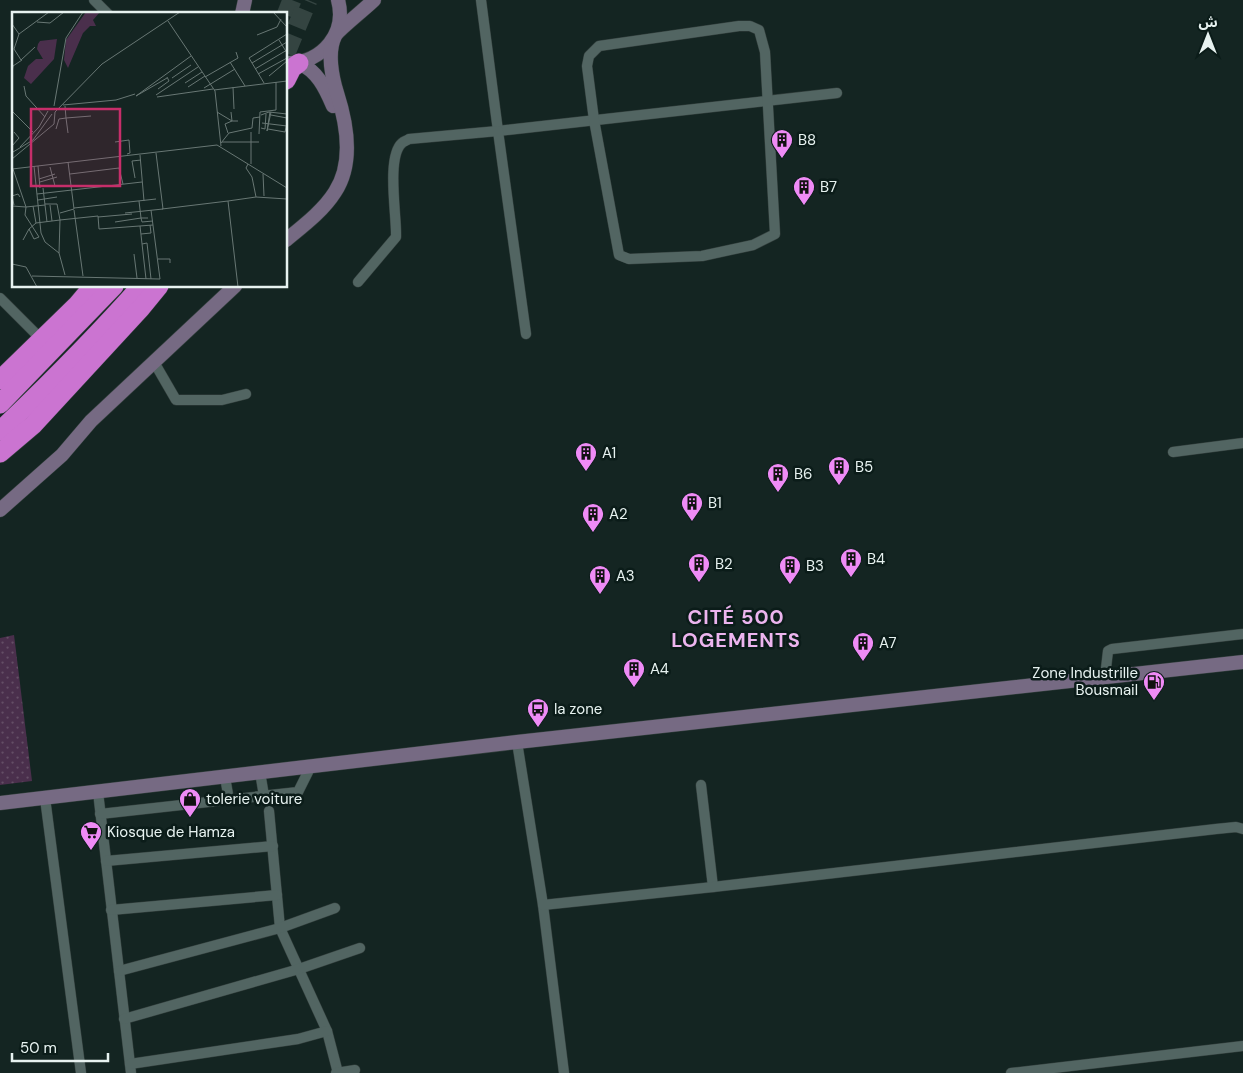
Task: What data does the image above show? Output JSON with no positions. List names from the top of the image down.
{
  "districts": ["CITÉ 500 LOGEMENTS"],
  "places": {
    "building": [
      "B8",
      "B7",
      "A1",
      "B5",
      "B6",
      "B1",
      "A2",
      "B4",
      "B2",
      "B3",
      "A3",
      "A7",
      "A4"
    ],
    "fuel station": ["Zone Industrille Bousmail"],
    "bus stop": ["la zone"],
    "shop": ["tolerie voiture"],
    "supermarket": ["Kiosque de Hamza"]
  },
  "scale_bar": "50 m",
  "north": "top"
}
